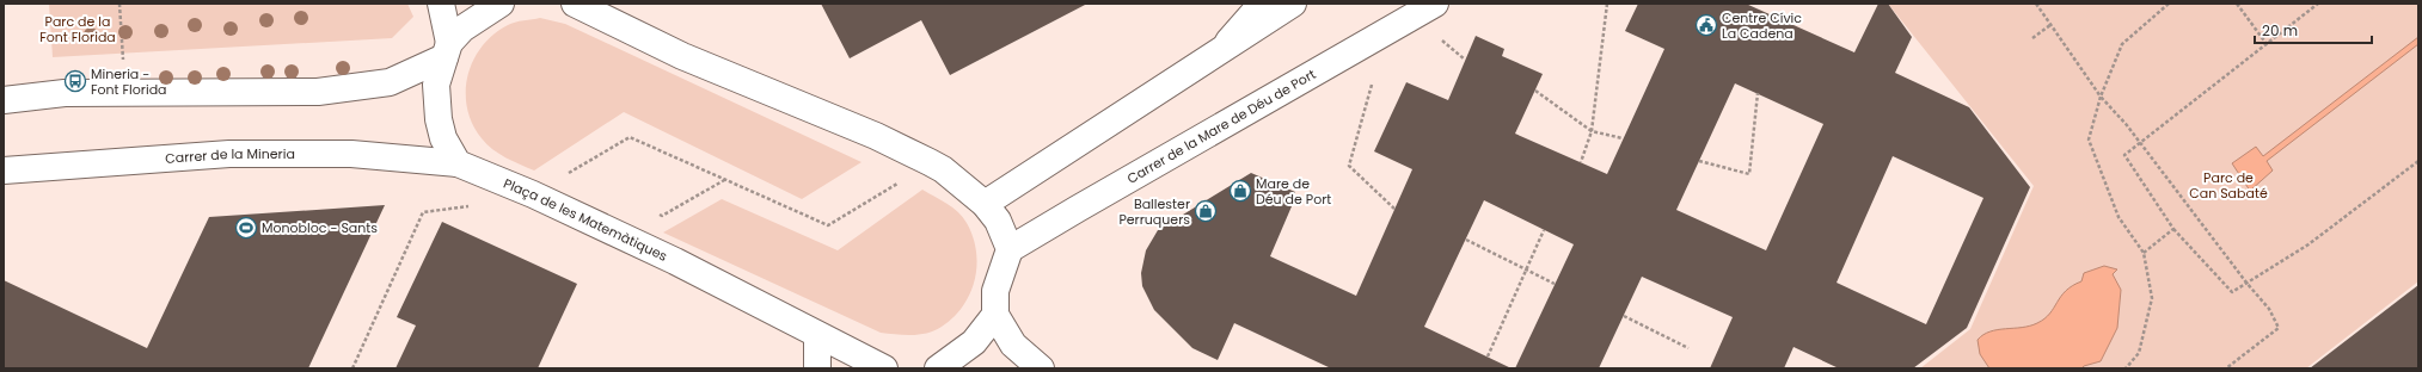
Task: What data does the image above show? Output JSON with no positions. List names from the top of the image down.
{
  "streets": {
    "street": ["Carrer de la Mare de Déu de Port", "Carrer de la Mineria", "Plaça de les Matemàtiques"]
  },
  "crossings": [
    ["Carrer de la Mineria", "Plaça de les Matemàtiques"]
  ],
  "parks": ["Parc de la Font Florida", "Parc de Can Sabaté"],
  "places": {
    "public building": ["Centre Cívic La Cadena"],
    "bus stop": ["Mineria - Font Florida"],
    "shop": ["Mare de Déu de Port", "Ballester Perruquers"],
    "sports": ["Monobloc - Sants"]
  },
  "scale_bar": "20 m"
}
